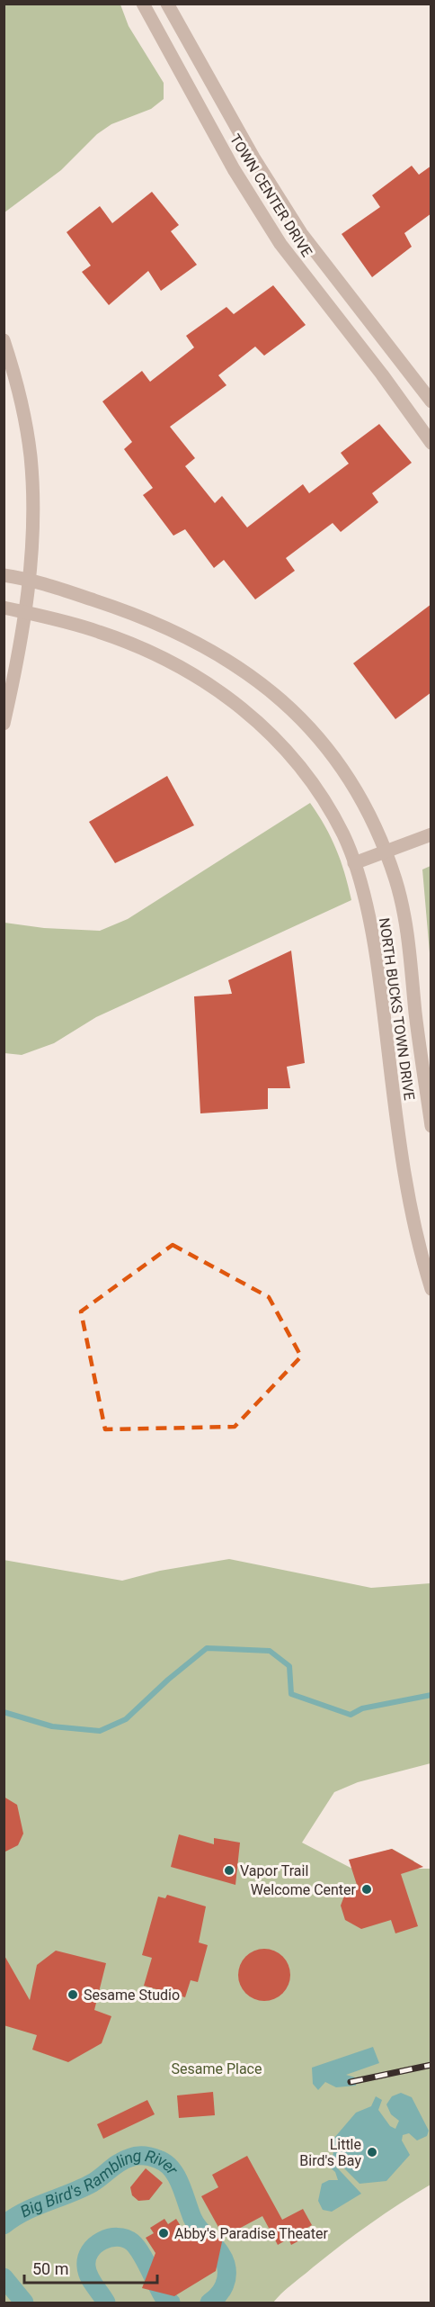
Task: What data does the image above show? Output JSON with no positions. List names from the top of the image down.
{
  "streets": {
    "street": ["TOWN CENTER DRIVE", "NORTH BUCKS TOWN DRIVE"]
  },
  "water": ["Big Bird's Rambling River"],
  "parks": ["Sesame Place"],
  "places": [
    "Vapor Trail",
    "Welcome Center",
    "Sesame Studio",
    "Little Bird's Bay",
    "Abby's Paradise Theater"
  ],
  "scale_bar": "50 m"
}
